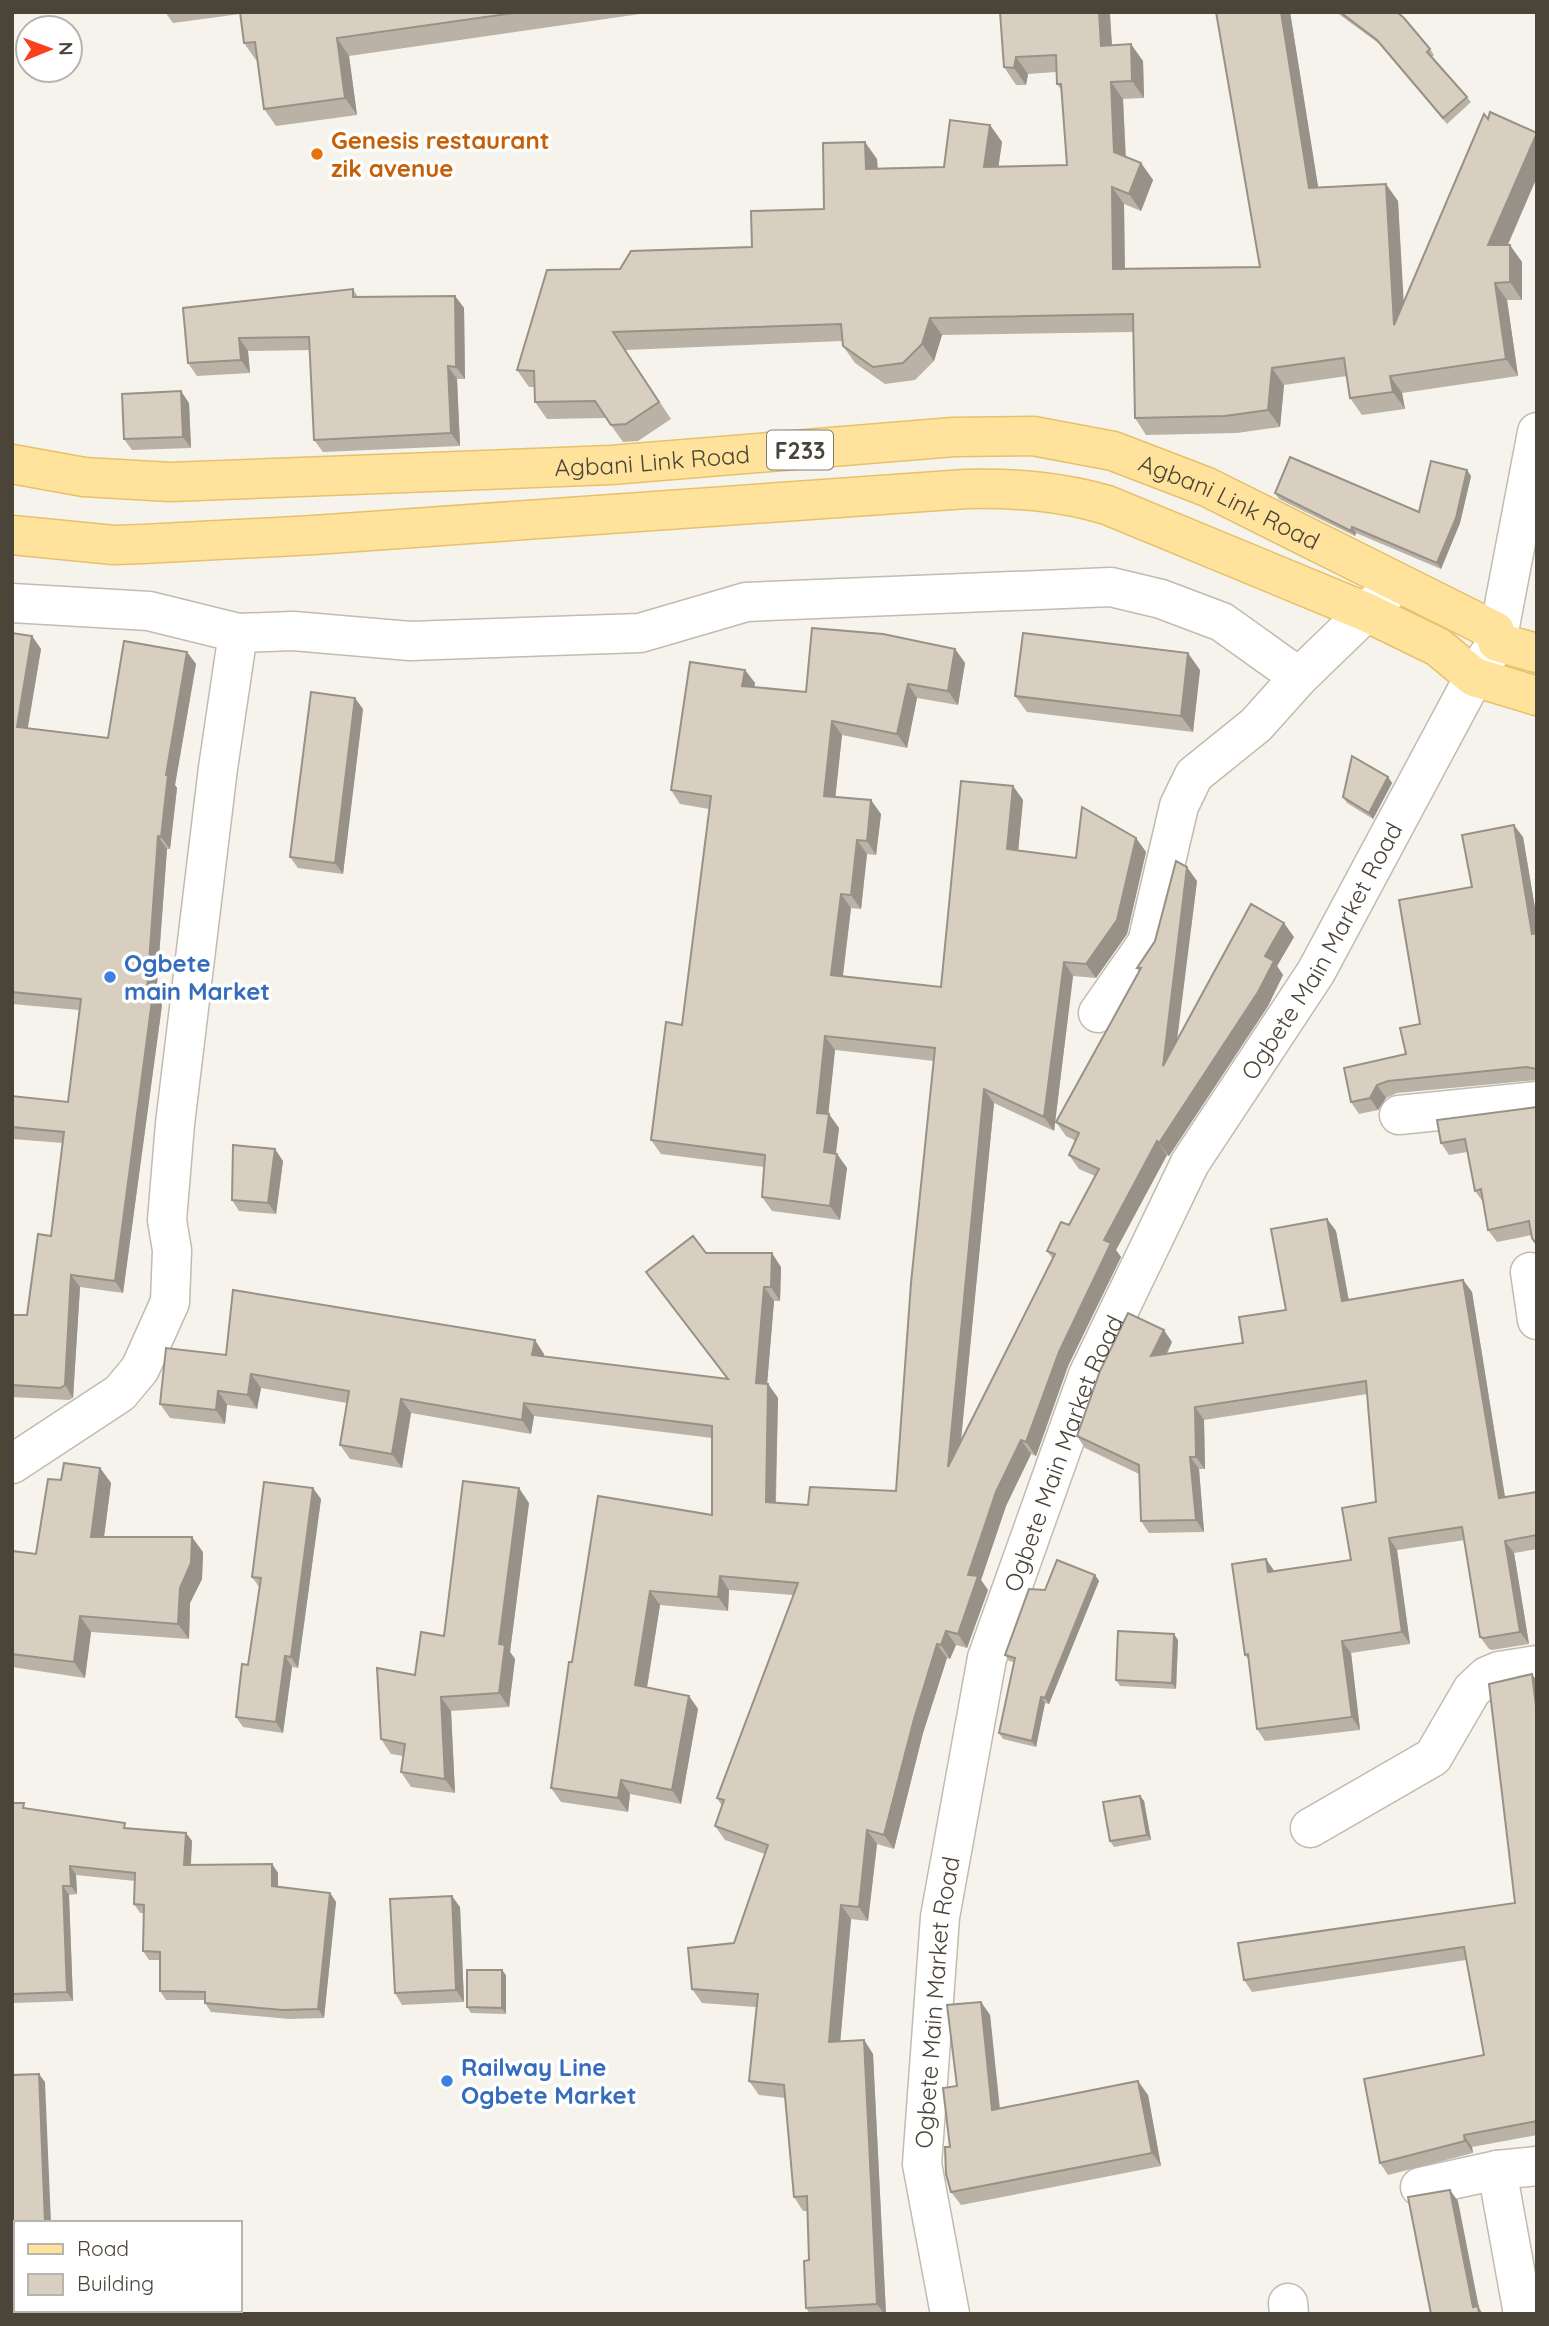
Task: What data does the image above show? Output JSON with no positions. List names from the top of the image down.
{
  "streets": {
    "main road": ["F233", "Agbani Link Road"],
    "street": ["Ogbete Main Market Road"]
  },
  "crossings": [
    ["Agbani Link Road", "Ogbete Main Market Road"]
  ],
  "places": ["Genesis restaurant zik avenue", "Ogbete main Market", "Railway Line Ogbete Market"],
  "legend": ["Road", "Building"],
  "north": "right"
}
